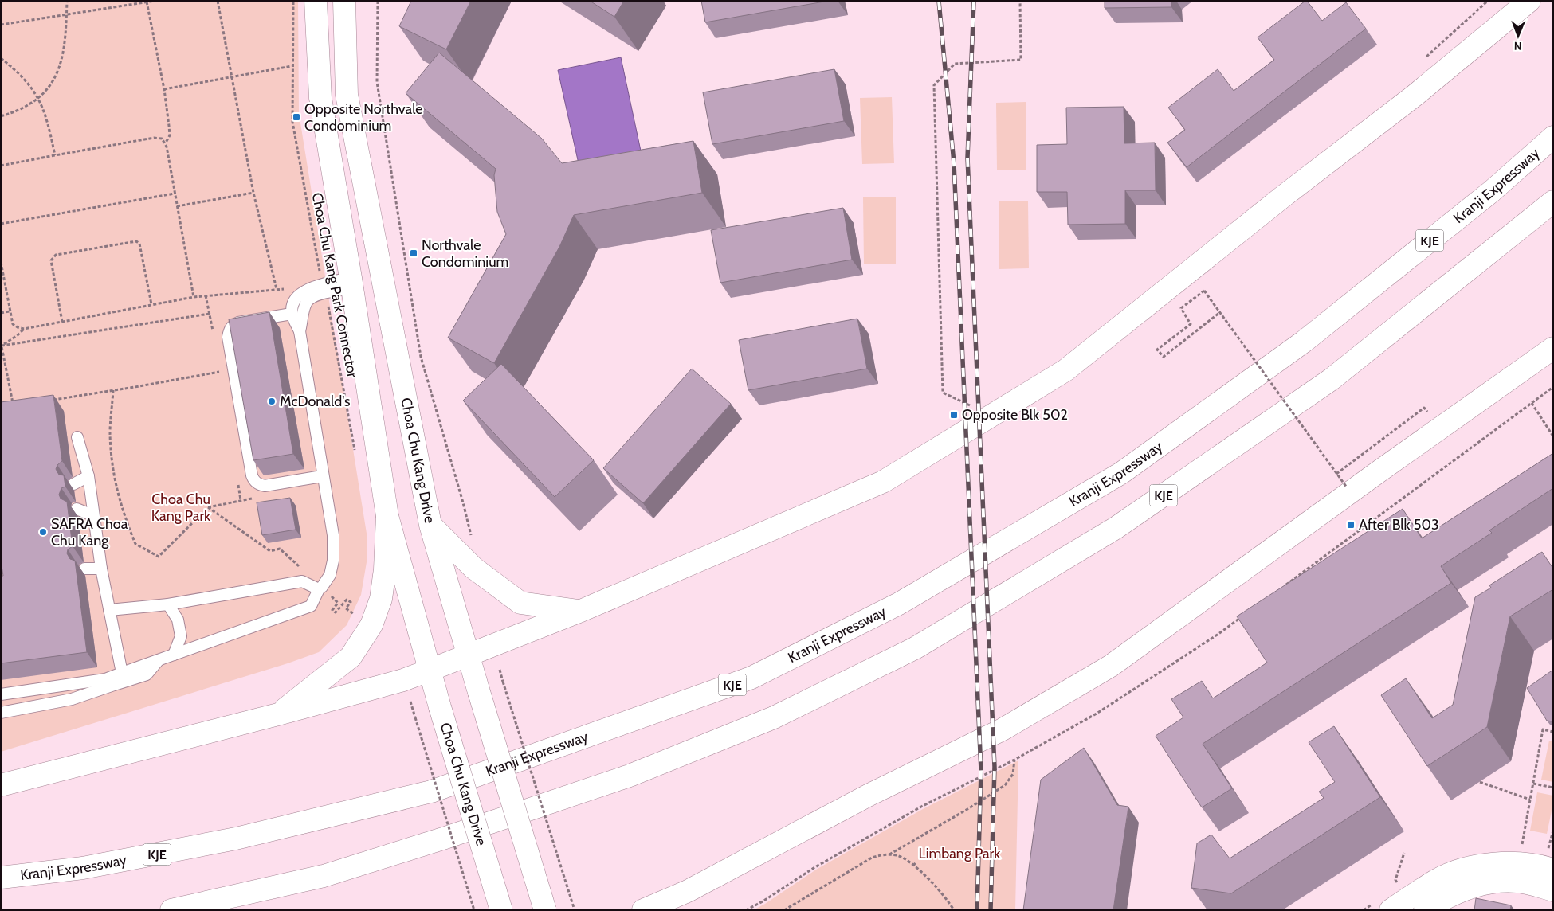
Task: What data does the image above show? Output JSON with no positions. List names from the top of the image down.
{
  "streets": {
    "main road": ["Kranji Expressway", "KJE", "Choa Chu Kang Drive"],
    "path": ["Choa Chu Kang Park Connector"]
  },
  "parks": ["Choa Chu Kang Park", "Limbang Park"],
  "places": {
    "transit": [
      "Opposite Northvale Condominium",
      "Northvale Condominium",
      "Opposite Blk 502",
      "After Blk 503"
    ],
    "other": ["McDonald's", "SAFRA Choa Chu Kang"]
  },
  "north": "bottom"
}
